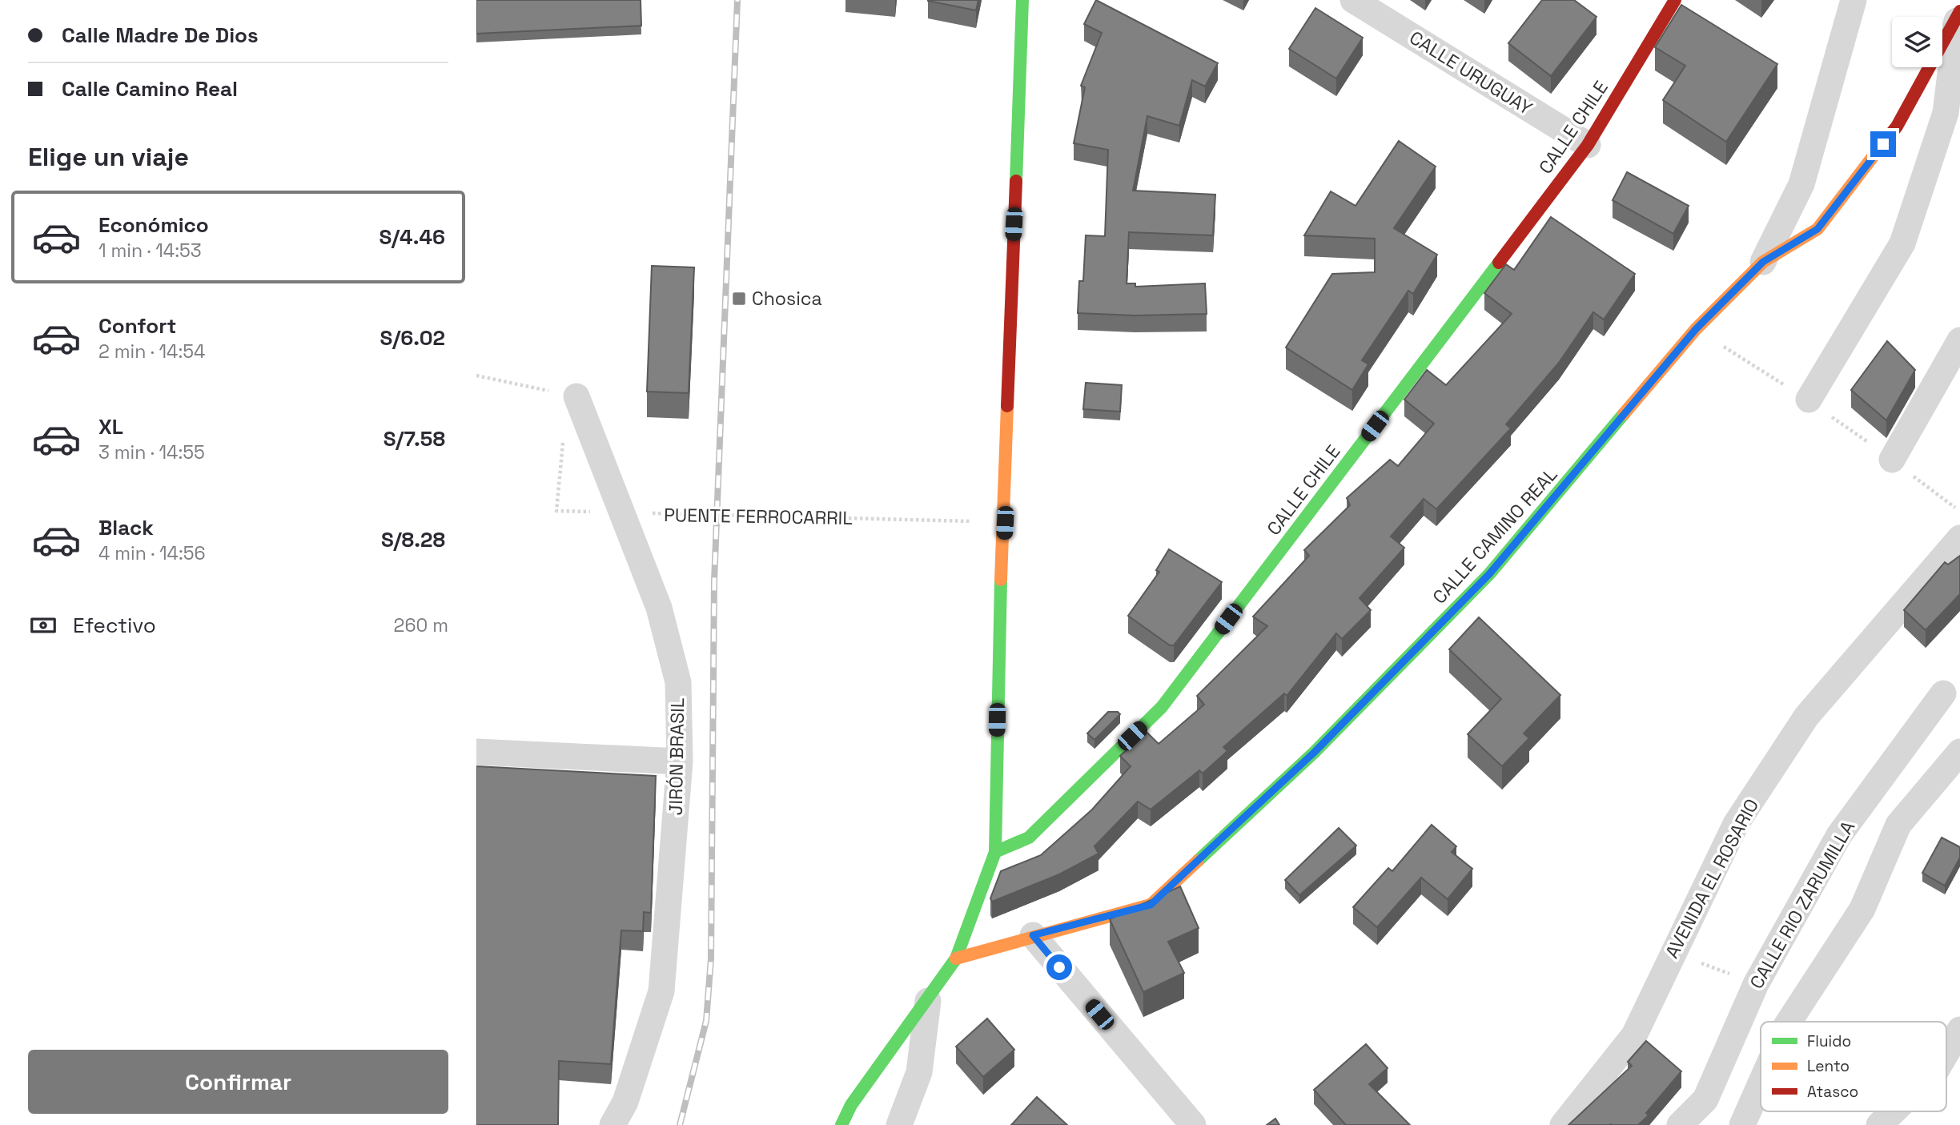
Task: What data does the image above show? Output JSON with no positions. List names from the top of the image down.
{
  "streets": {
    "street": [
      "CALLE URUGUAY",
      "CALLE CHILE",
      "CALLE CAMINO REAL",
      "JIRÓN BRASIL",
      "AVENIDA EL ROSARIO",
      "CALLE RIO ZARUMILLA"
    ],
    "path": ["PUENTE FERROCARRIL"]
  },
  "crossings": [
    ["CALLE URUGUAY", "CALLE CHILE"]
  ],
  "places": {
    "transit": ["Chosica"]
  },
  "legend": ["Fluido", "Lento", "Atasco"],
  "page": {
    "banner": ["Calle Madre De Dios", "Calle Camino Real"],
    "heading": "Elige un viaje",
    "list": [
      {
        "name": "Económico",
        "note": "1 min · 14:53",
        "value": "S/4.46"
      },
      {
        "name": "Confort",
        "note": "2 min · 14:54",
        "value": "S/6.02"
      },
      {
        "name": "XL",
        "note": "3 min · 14:55",
        "value": "S/7.58"
      },
      {
        "name": "Black",
        "note": "4 min · 14:56",
        "value": "S/8.28"
      }
    ],
    "pay": ["Efectivo", "260 m"],
    "buttons": "Confirmar"
  }
}
